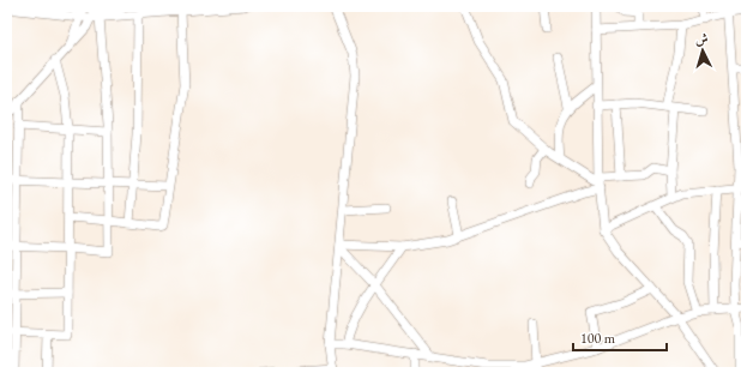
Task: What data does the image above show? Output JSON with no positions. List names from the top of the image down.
{
  "scale_bar": "100 m",
  "north": "top"
}
